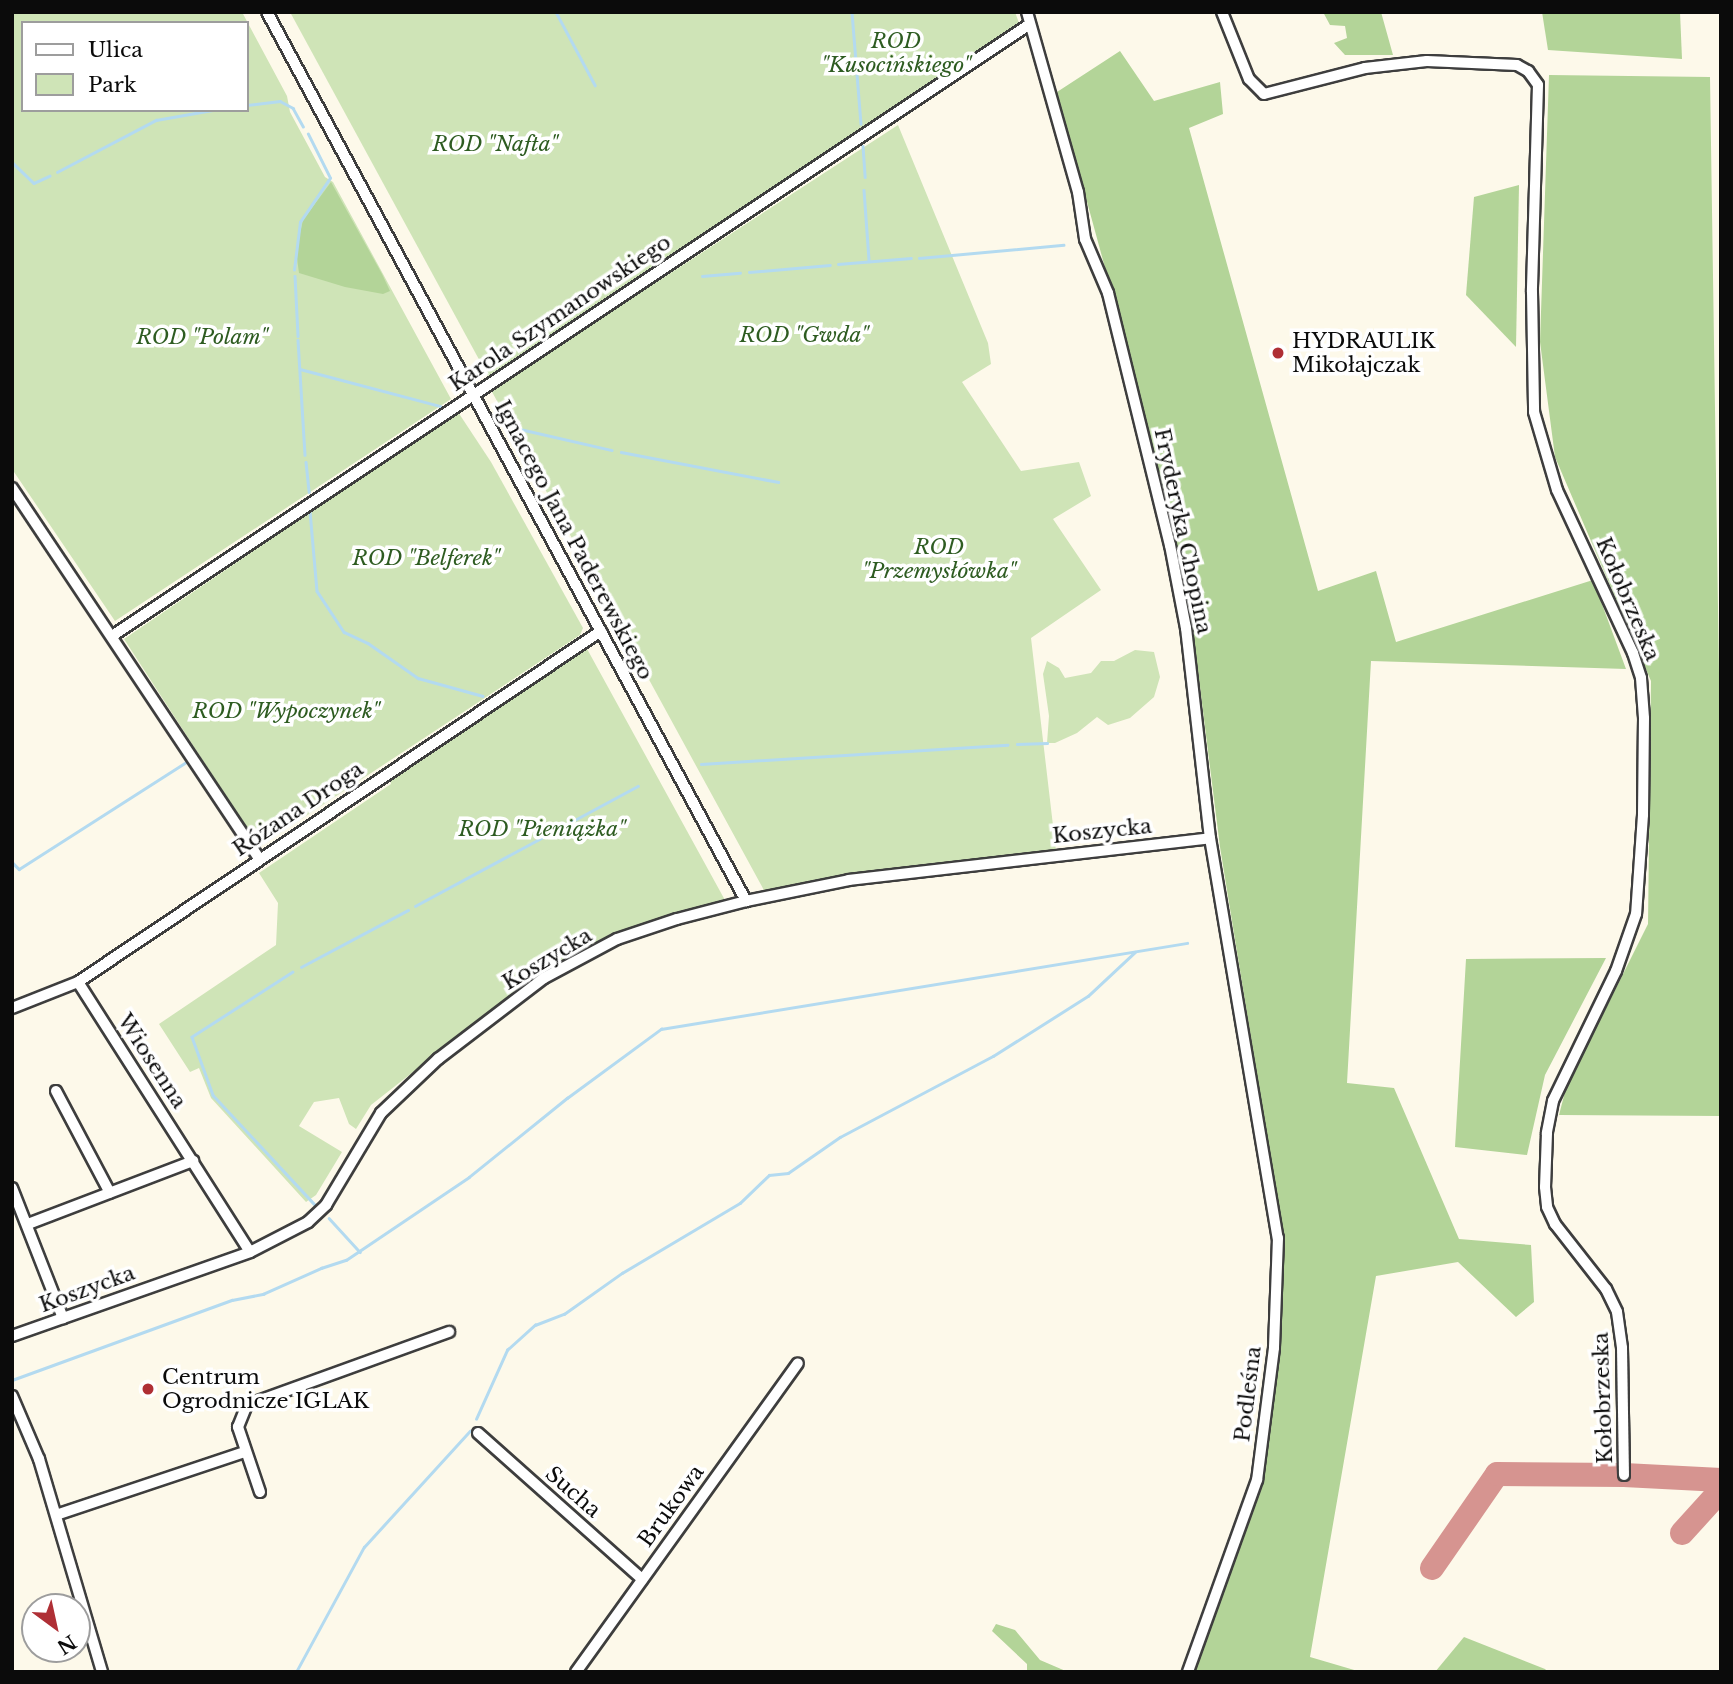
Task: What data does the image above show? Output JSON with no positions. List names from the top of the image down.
{
  "streets": {
    "street": [
      "Karola Szymanowskiego",
      "Fryderyka Chopina",
      "Ignacego Jana Paderewskiego",
      "Kołobrzeska",
      "Różana Droga",
      "Koszycka",
      "Wiosenna",
      "Podleśna",
      "Sucha",
      "Brukowa"
    ]
  },
  "crossings": [
    ["Karola Szymanowskiego", "Fryderyka Chopina"],
    ["Karola Szymanowskiego", "Ignacego Jana Paderewskiego"],
    ["Fryderyka Chopina", "Koszycka"],
    ["Fryderyka Chopina", "Podleśna"],
    ["Ignacego Jana Paderewskiego", "Różana Droga"],
    ["Ignacego Jana Paderewskiego", "Koszycka"],
    ["Różana Droga", "Wiosenna"],
    ["Koszycka", "Wiosenna"],
    ["Sucha", "Brukowa"]
  ],
  "parks": [
    "ROD \"Kusocińskiego\"",
    "ROD \"Nafta\"",
    "ROD \"Gwda\"",
    "ROD \"Polam\"",
    "ROD \"Przemysłówka\"",
    "ROD \"Belferek\"",
    "ROD \"Wypoczynek\"",
    "ROD \"Pieniążka\""
  ],
  "places": ["HYDRAULIK Mikołajczak", "Centrum Ogrodnicze IGLAK"],
  "legend": ["Ulica", "Park"],
  "north": "bottom right"
}
